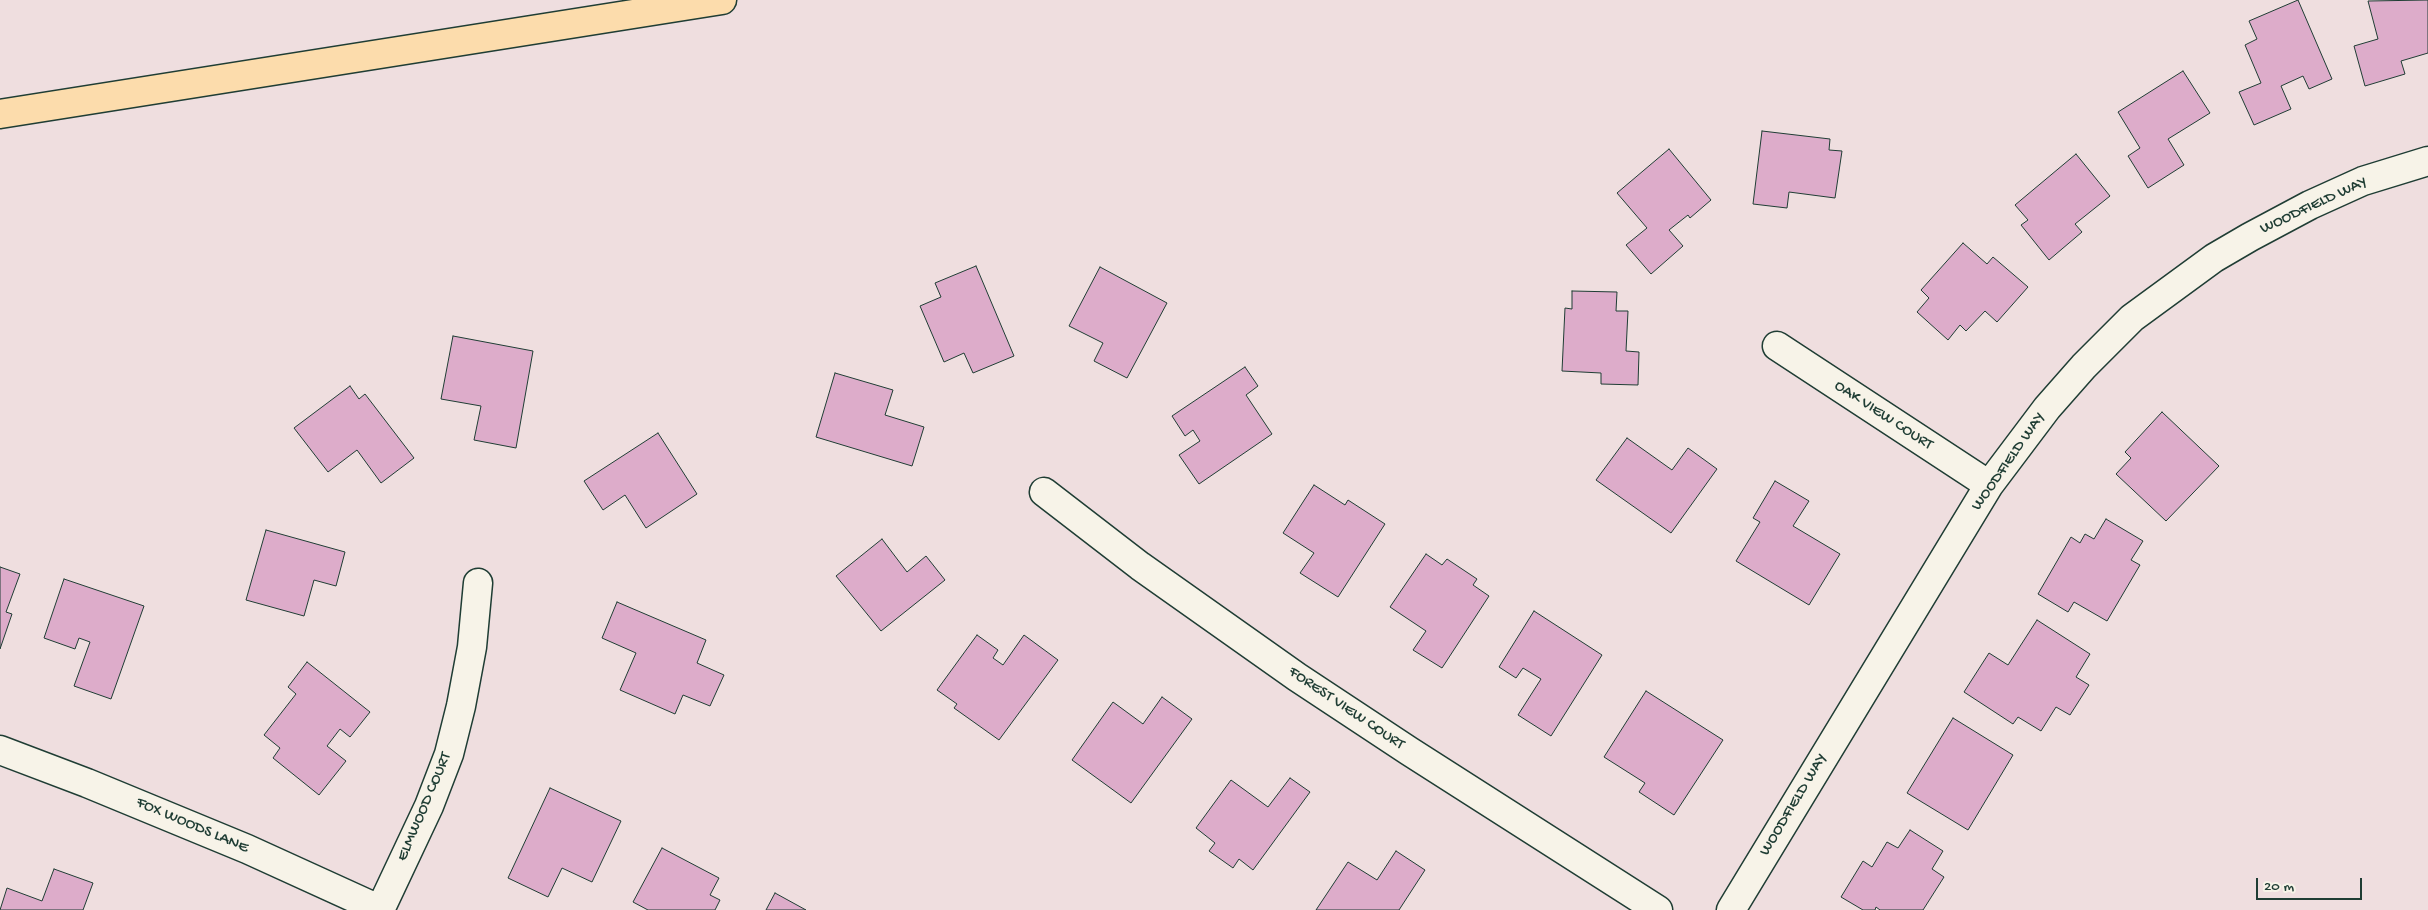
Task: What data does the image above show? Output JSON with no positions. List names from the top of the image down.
{
  "streets": {
    "street": [
      "WOODFIELD WAY",
      "OAK VIEW COURT",
      "FOREST VIEW COURT",
      "ELMWOOD COURT",
      "FOX WOODS LANE"
    ]
  },
  "crossings": [
    ["WOODFIELD WAY", "OAK VIEW COURT"],
    ["ELMWOOD COURT", "FOX WOODS LANE"]
  ],
  "scale_bar": "20 m"
}
